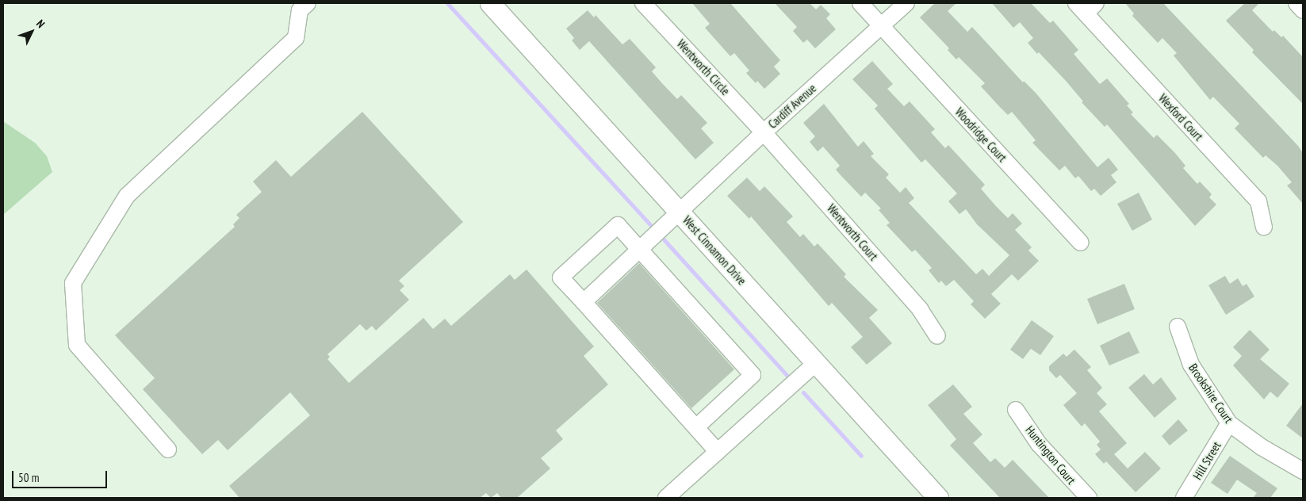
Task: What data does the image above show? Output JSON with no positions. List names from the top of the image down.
{
  "streets": {
    "main road": ["West Cinnamon Drive"],
    "street": [
      "Wentworth Circle",
      "Cardiff Avenue",
      "Wexford Court",
      "Woodridge Court",
      "Wentworth Court",
      "Brookshire Court",
      "Huntington Court",
      "Hill Street"
    ]
  },
  "crossings": [
    ["Wentworth Circle", "Cardiff Avenue"],
    ["Wentworth Circle", "Wentworth Court"],
    ["Cardiff Avenue", "Woodridge Court"],
    ["Cardiff Avenue", "Wentworth Court"],
    ["Cardiff Avenue", "West Cinnamon Drive"],
    ["Brookshire Court", "Hill Street"]
  ],
  "scale_bar": "50 m",
  "north": "top right"
}
